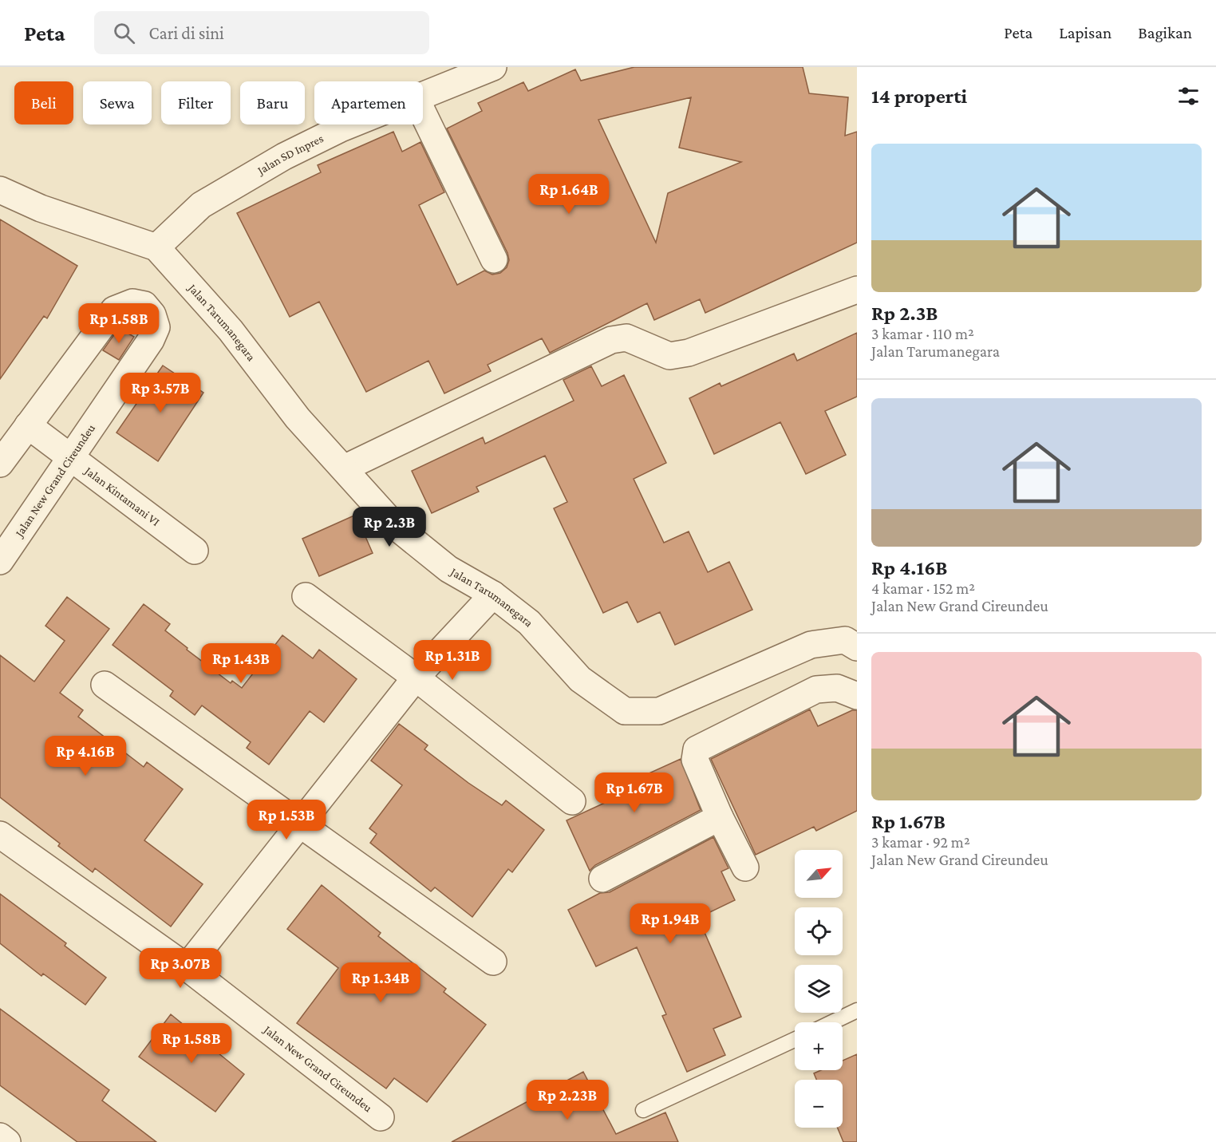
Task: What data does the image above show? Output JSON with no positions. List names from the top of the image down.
{
  "streets": {
    "street": [
      "Jalan SD Inpres",
      "Jalan Tarumanegara",
      "Jalan New Grand Cireundeu",
      "Jalan Kintamani VI"
    ]
  },
  "crossings": [
    ["Jalan SD Inpres", "Jalan Tarumanegara"],
    ["Jalan New Grand Cireundeu", "Jalan Kintamani VI"]
  ],
  "north": "top right",
  "page": {
    "header": "Peta",
    "search": "Cari di sini",
    "nav": ["Peta", "Lapisan", "Bagikan"],
    "heading": "14 properti",
    "chip": [
      "Beli",
      "Sewa",
      "Filter",
      "Baru",
      "Apartemen"
    ],
    "list": [
      {
        "name": "Rp 2.3B",
        "note": "3 kamar · 110 m² · Jalan Tarumanegara"
      },
      {
        "name": "Rp 4.16B",
        "note": "4 kamar · 152 m² · Jalan New Grand Cireundeu"
      },
      {
        "name": "Rp 1.67B",
        "note": "3 kamar · 92 m² · Jalan New Grand Cireundeu"
      }
    ],
    "price": [
      "Rp 1.64B",
      "Rp 1.58B",
      "Rp 3.57B",
      "Rp 2.3B",
      "Rp 1.31B",
      "Rp 1.43B",
      "Rp 4.16B",
      "Rp 1.67B",
      "Rp 1.53B",
      "Rp 1.94B",
      "Rp 3.07B",
      "Rp 1.34B",
      "Rp 1.58B",
      "Rp 2.23B"
    ],
    "map_buttons": ["+", "−"]
  }
}
